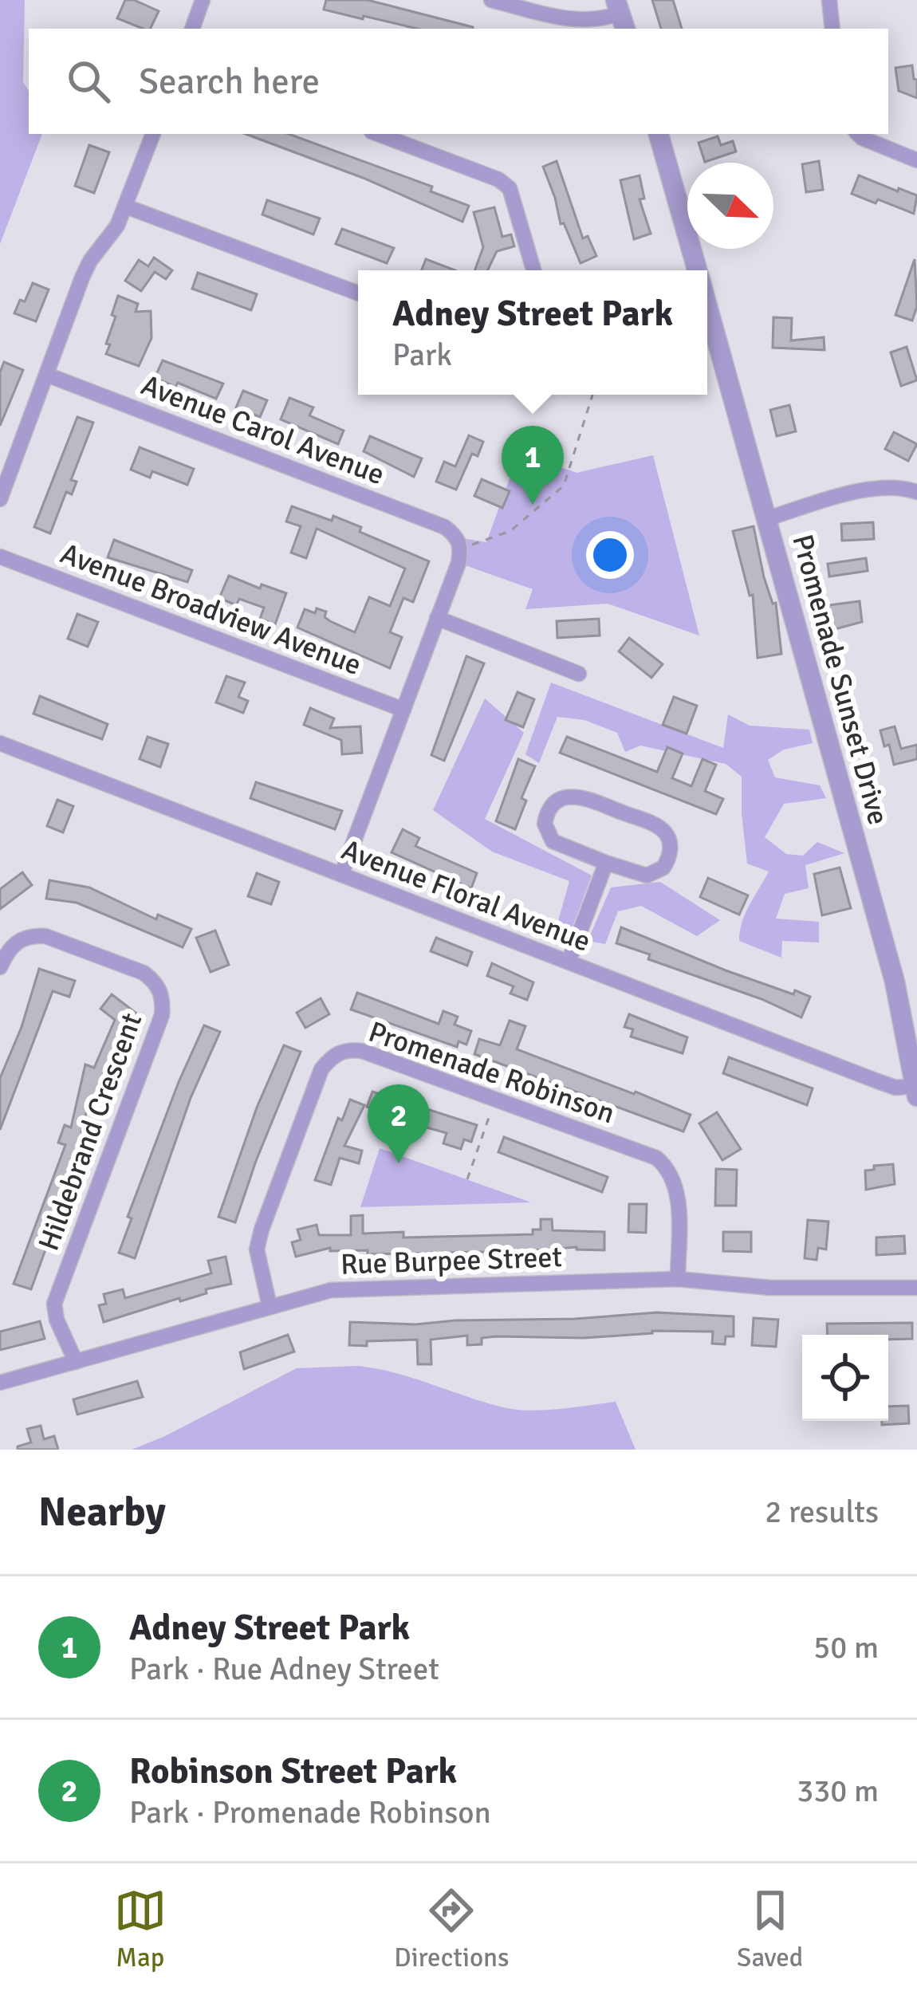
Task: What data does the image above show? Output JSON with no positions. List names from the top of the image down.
{
  "streets": {
    "street": [
      "Avenue Carol Avenue",
      "Avenue Broadview Avenue",
      "Promenade Sunset Drive",
      "Avenue Floral Avenue",
      "Promenade Robinson",
      "Hildebrand Crescent",
      "Rue Burpee Street"
    ]
  },
  "crossings": [
    ["Promenade Sunset Drive", "Avenue Floral Avenue"],
    ["Promenade Robinson", "Rue Burpee Street"],
    ["Hildebrand Crescent", "Rue Burpee Street"]
  ],
  "north": "bottom right",
  "page": {
    "search": "Search here",
    "popup": ["Adney Street Park", "Park"],
    "pins": ["1", "2"],
    "heading": ["Nearby", "2 results"],
    "list": [
      {
        "mark": "1",
        "name": "Adney Street Park",
        "note": "Park · Rue Adney Street",
        "value": "50 m"
      },
      {
        "mark": "2",
        "name": "Robinson Street Park",
        "note": "Park · Promenade Robinson",
        "value": "330 m"
      }
    ],
    "nav": ["Map", "Directions", "Saved"]
  }
}
